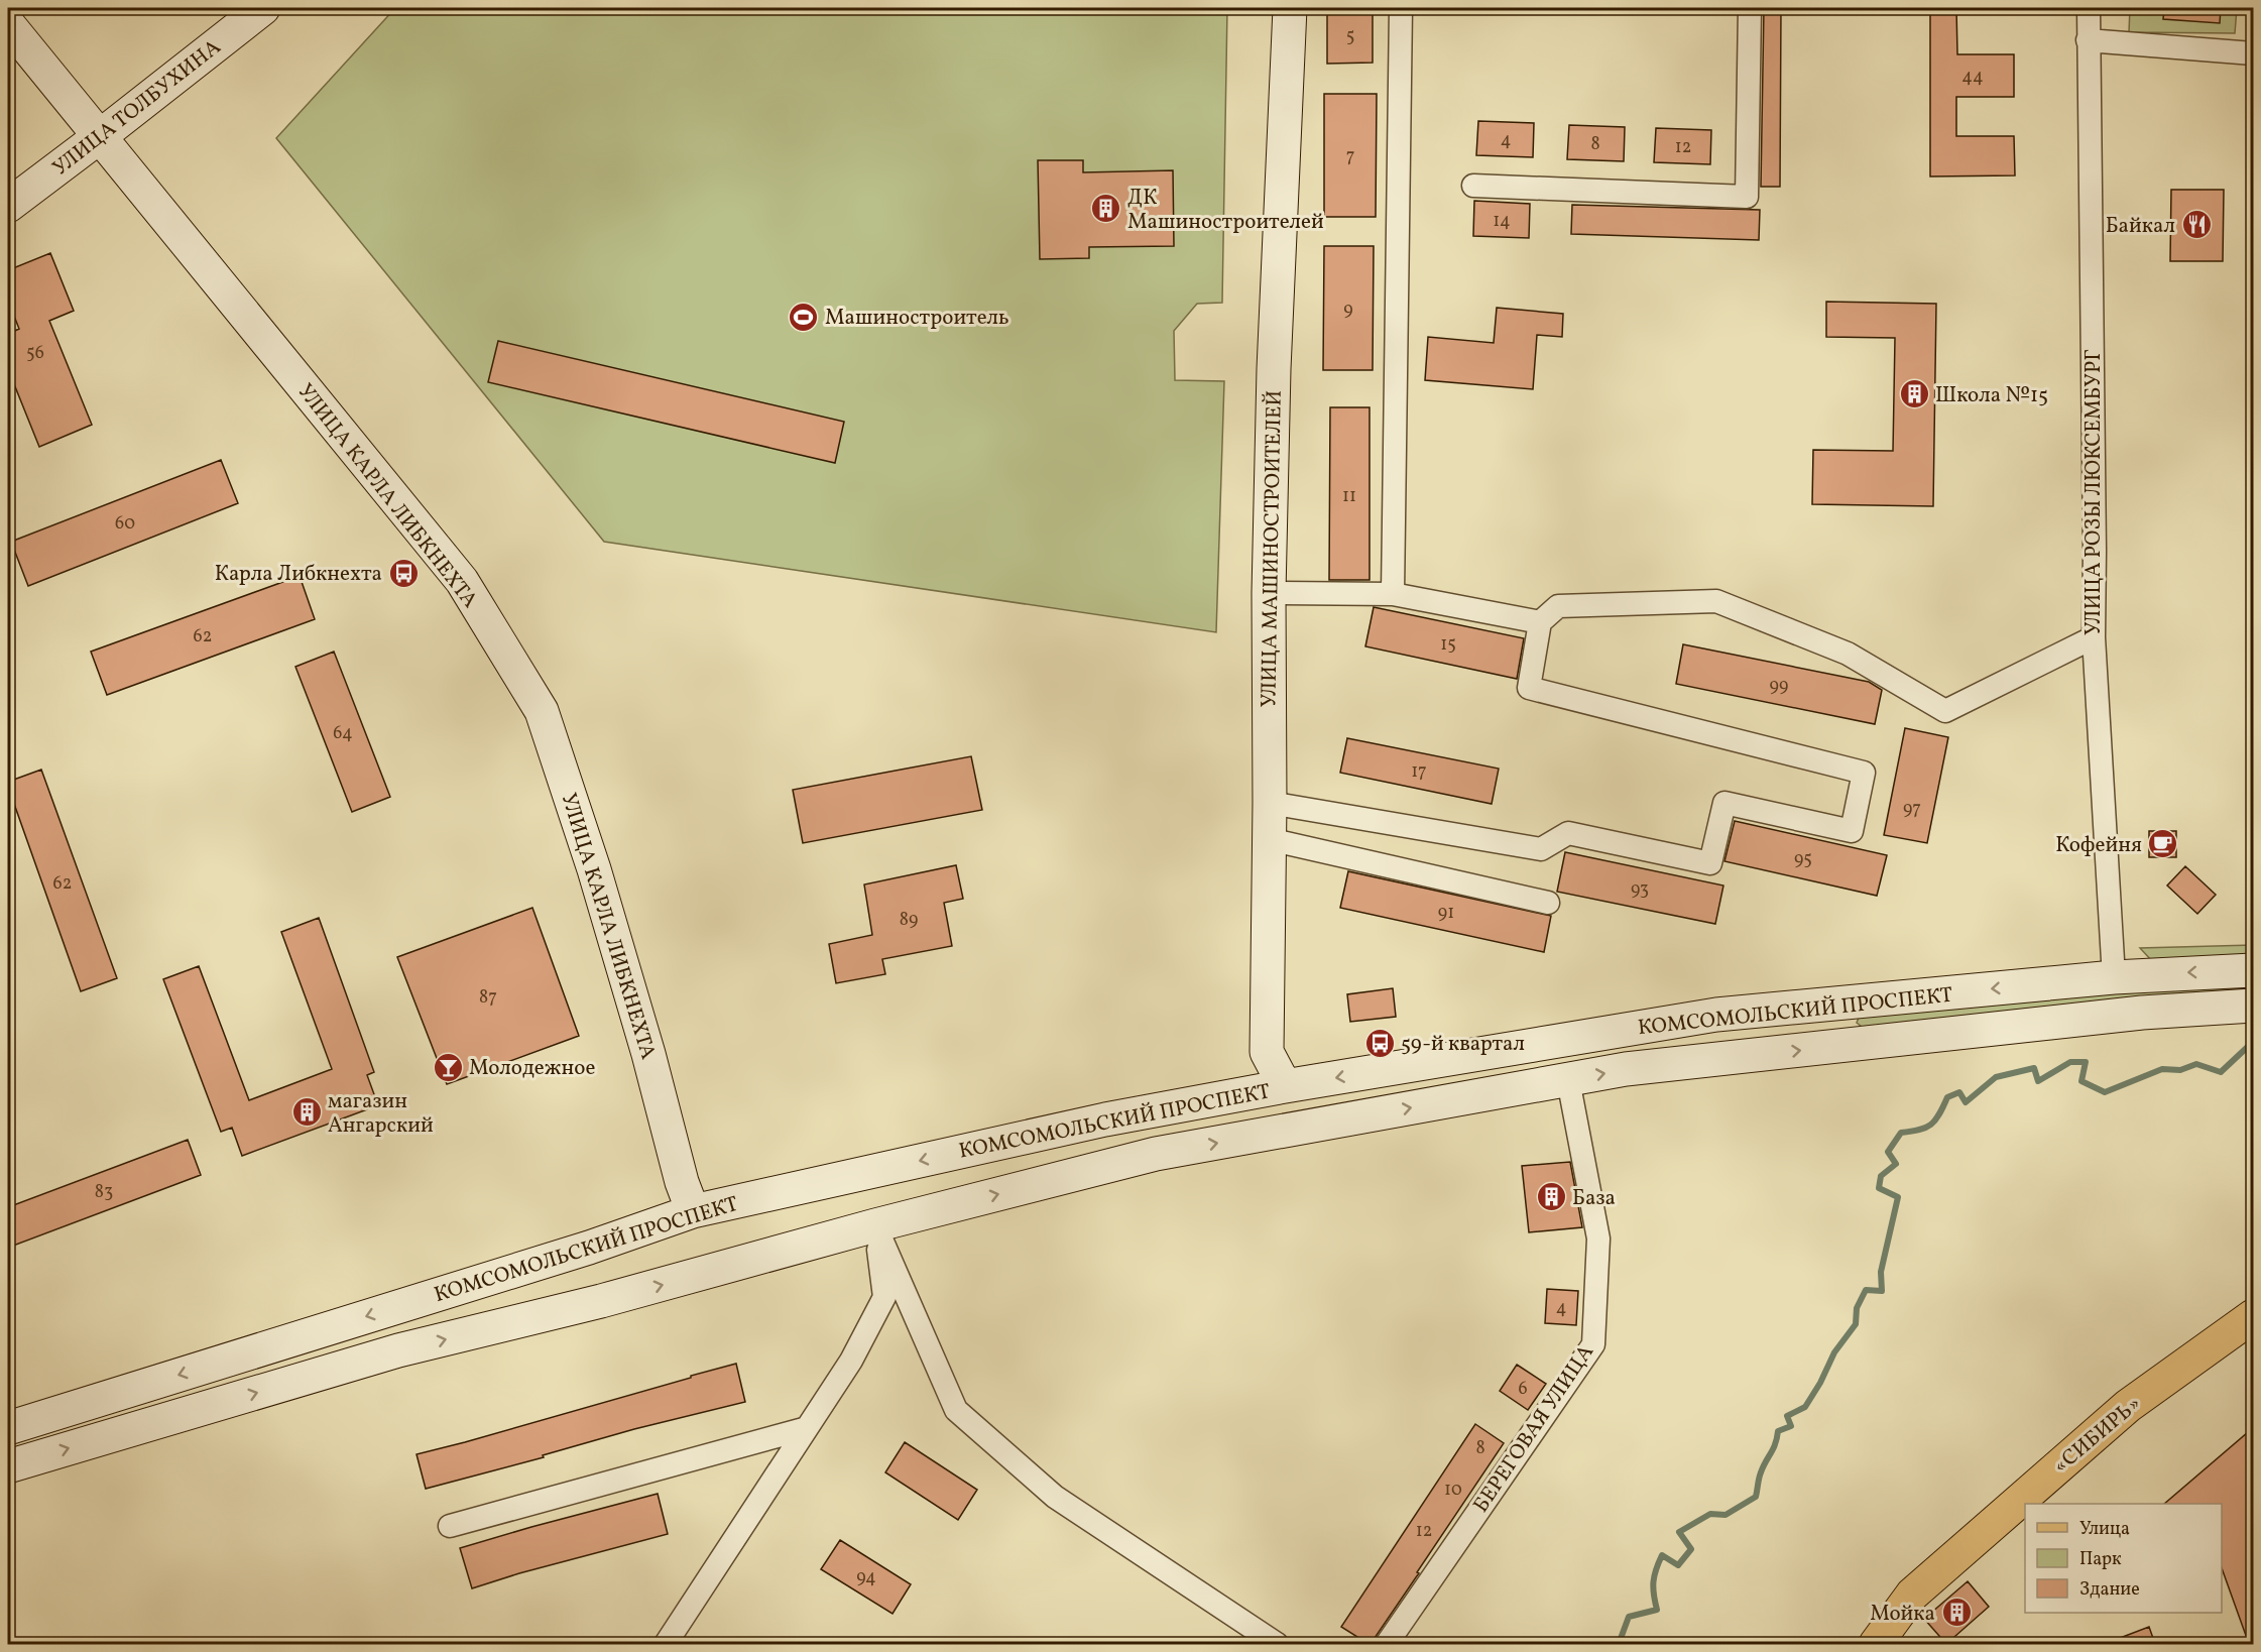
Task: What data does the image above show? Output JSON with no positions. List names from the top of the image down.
{
  "streets": {
    "main road": [
      "УЛИЦА ТОЛБУХИНА",
      "УЛИЦА КАРЛА ЛИБКНЕХТА",
      "УЛИЦА МАШИНОСТРОИТЕЛЕЙ",
      "КОМСОМОЛЬСКИЙ ПРОСПЕКТ",
      "«СИБИРЬ»"
    ],
    "street": ["УЛИЦА РОЗЫ ЛЮКСЕМБУРГ", "БЕРЕГОВАЯ УЛИЦА"]
  },
  "crossings": [
    ["УЛИЦА ТОЛБУХИНА", "УЛИЦА КАРЛА ЛИБКНЕХТА"],
    ["УЛИЦА РОЗЫ ЛЮКСЕМБУРГ", "КОМСОМОЛЬСКИЙ ПРОСПЕКТ"],
    ["УЛИЦА КАРЛА ЛИБКНЕХТА", "КОМСОМОЛЬСКИЙ ПРОСПЕКТ"],
    ["УЛИЦА МАШИНОСТРОИТЕЛЕЙ", "КОМСОМОЛЬСКИЙ ПРОСПЕКТ"],
    ["КОМСОМОЛЬСКИЙ ПРОСПЕКТ", "БЕРЕГОВАЯ УЛИЦА"]
  ],
  "places": {
    "building": [
      "ДК Машиностроителей",
      "Школа №15",
      "магазин Ангарский",
      "База",
      "Мойка"
    ],
    "restaurant": ["Байкал"],
    "sports": ["Машиностроитель"],
    "bus stop": ["Карла Либкнехта", "59-й квартал"],
    "cafe": ["Кофейня"],
    "bar": ["Молодежное"]
  },
  "house_numbers": [
    "5",
    "44",
    "4",
    "8",
    "12",
    "7",
    "14",
    "9",
    "56",
    "11",
    "60",
    "62",
    "15",
    "99",
    "64",
    "17",
    "97",
    "95",
    "62",
    "93",
    "91",
    "89",
    "87",
    "83",
    "4",
    "6",
    "8",
    "10",
    "12",
    "94"
  ],
  "legend": ["Улица", "Парк", "Здание"]
}
